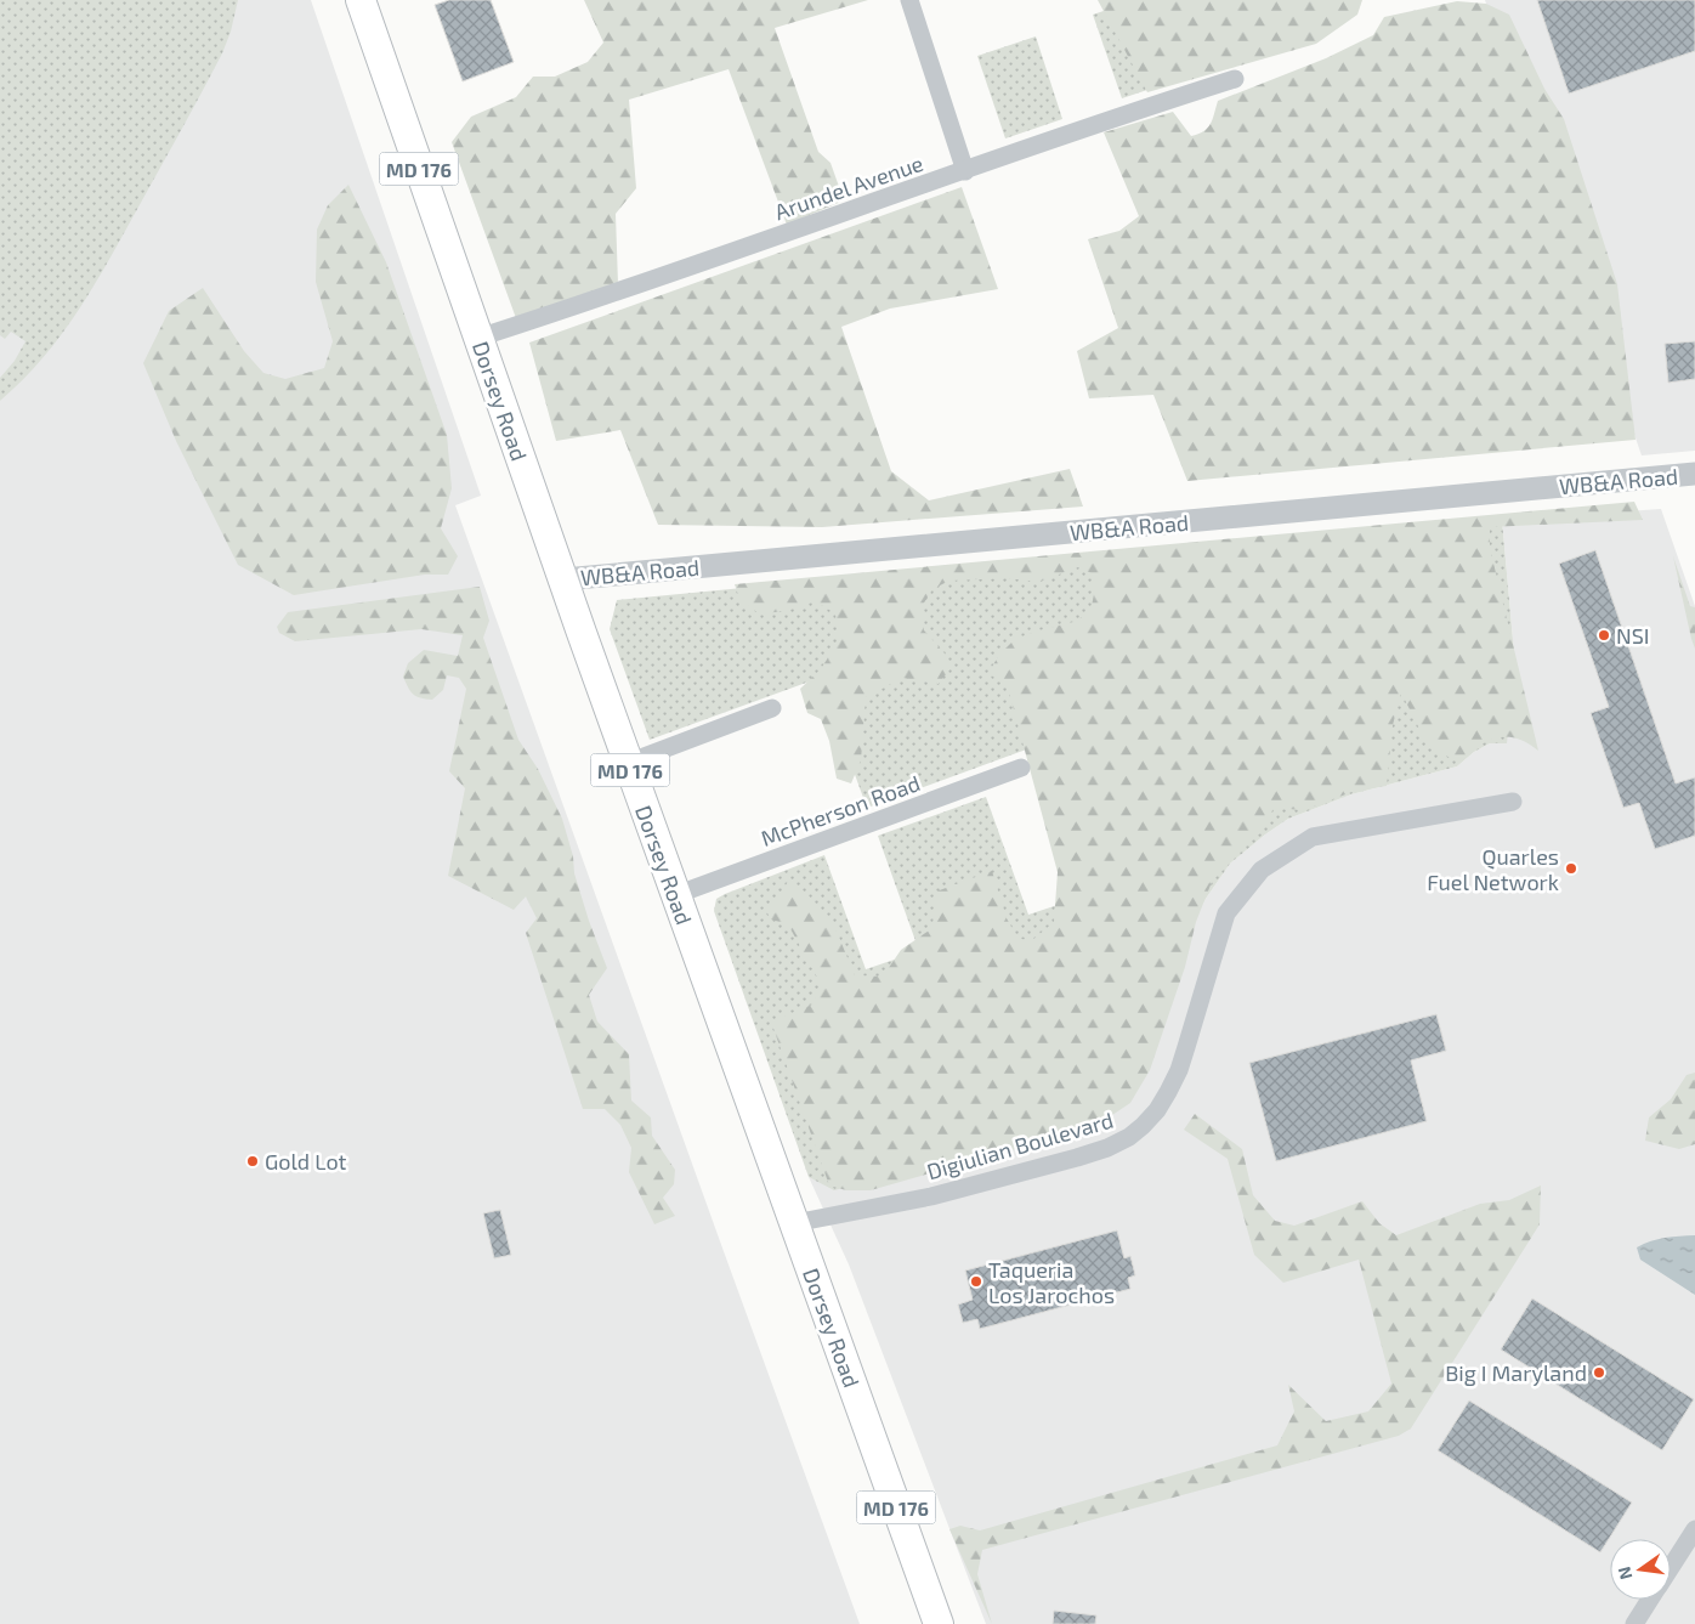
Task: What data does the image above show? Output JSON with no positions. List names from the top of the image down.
{
  "streets": {
    "main road": ["MD 176", "Dorsey Road"],
    "street": [
      "Arundel Avenue",
      "WB&A Road",
      "McPherson Road",
      "Digiulian Boulevard"
    ]
  },
  "crossings": [
    ["Arundel Avenue", "Dorsey Road"],
    ["Dorsey Road", "WB&A Road"],
    ["Dorsey Road", "McPherson Road"],
    ["Dorsey Road", "Digiulian Boulevard"]
  ],
  "places": [
    "NSI",
    "Quarles Fuel Network",
    "Gold Lot",
    "Taqueria Los Jarochos",
    "Big I Maryland"
  ],
  "north": "left"
}
